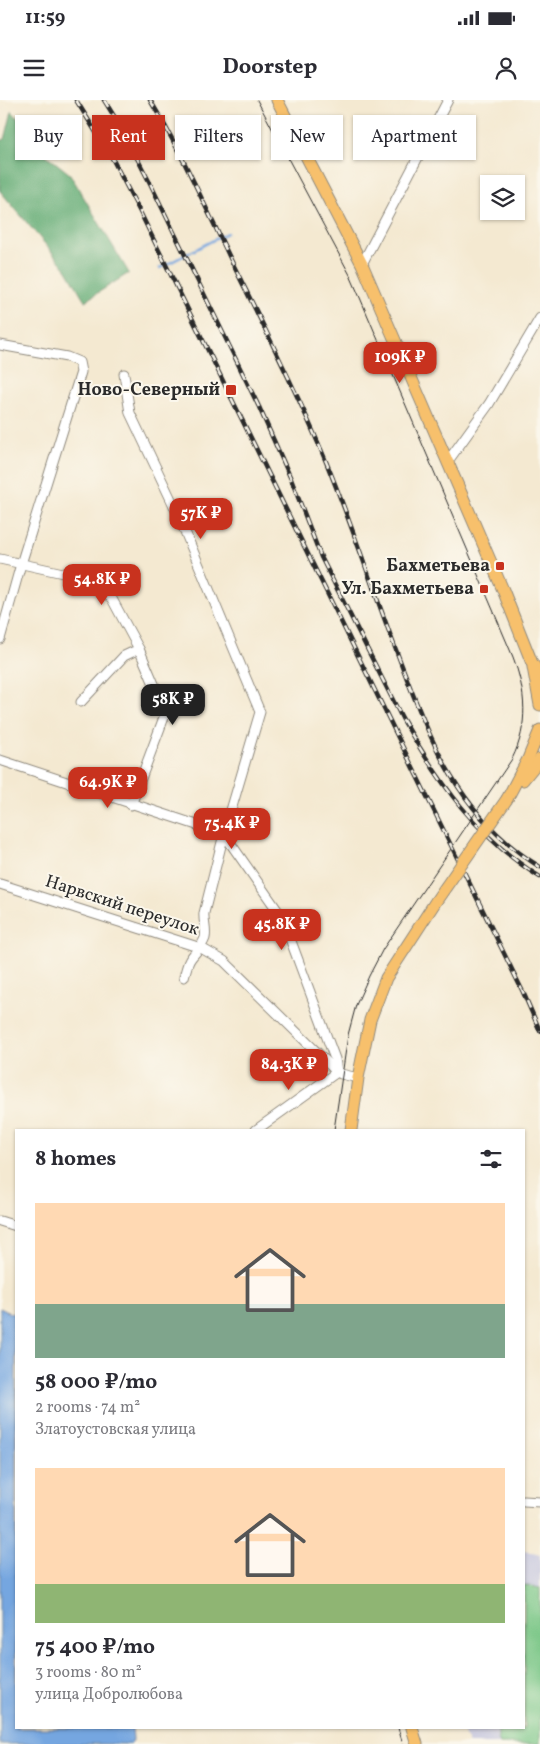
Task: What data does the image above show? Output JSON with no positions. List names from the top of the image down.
{
  "streets": {
    "street": ["Нарвский переулок"]
  },
  "places": {
    "transit": ["Ново-Северный", "Бахметьева", "Ул. Бахметьева"]
  },
  "page": {
    "status": "11:59",
    "header": "Doorstep",
    "chip": [
      "Buy",
      "Rent",
      "Filters",
      "New",
      "Apartment"
    ],
    "price": [
      "109K ₽",
      "57K ₽",
      "54.8K ₽",
      "58K ₽",
      "64.9K ₽",
      "75.4K ₽",
      "45.8K ₽",
      "84.3K ₽"
    ],
    "heading": "8 homes",
    "list": [
      {
        "name": "58 000 ₽/mo",
        "note": "2 rooms · 74 m² · Златоустовская улица"
      },
      {
        "name": "75 400 ₽/mo",
        "note": "3 rooms · 80 m² · улица Добролюбова"
      }
    ]
  }
}
